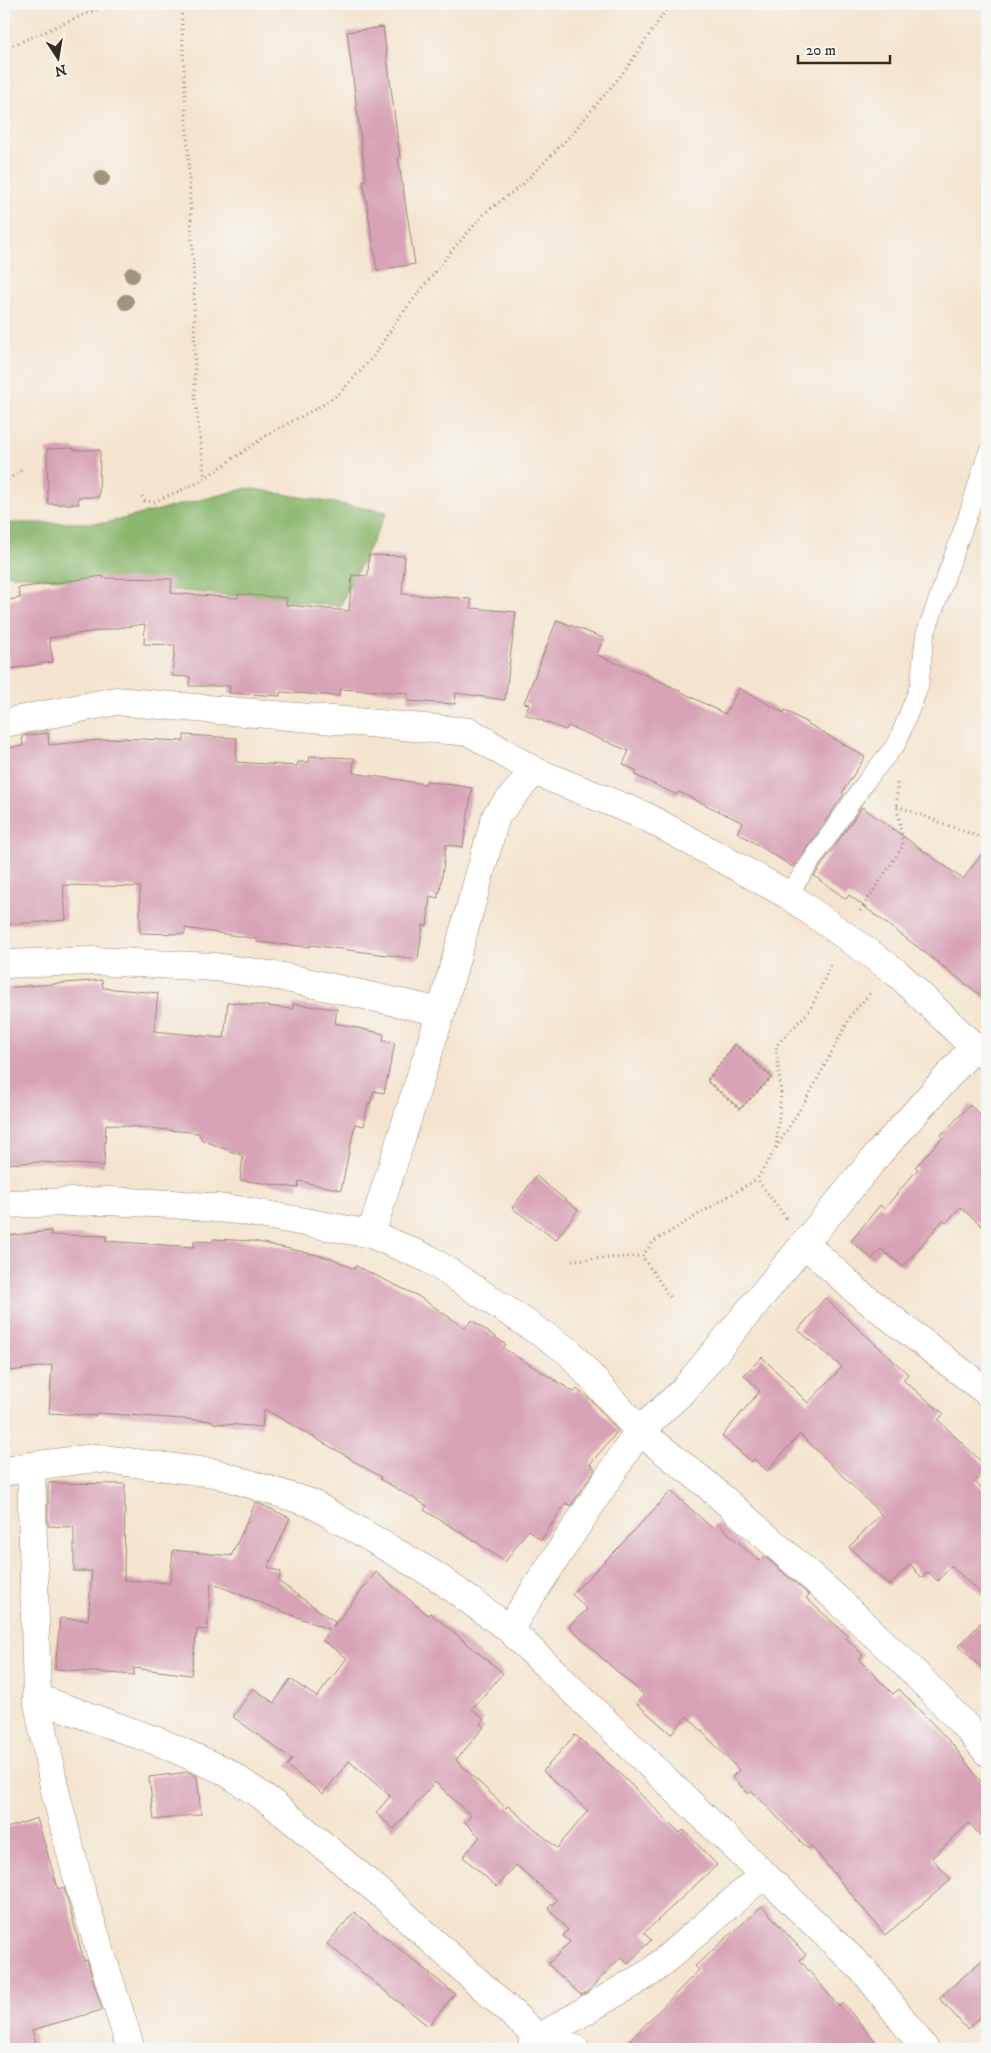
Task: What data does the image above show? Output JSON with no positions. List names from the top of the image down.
{
  "scale_bar": "20 m",
  "north": "bottom"
}
